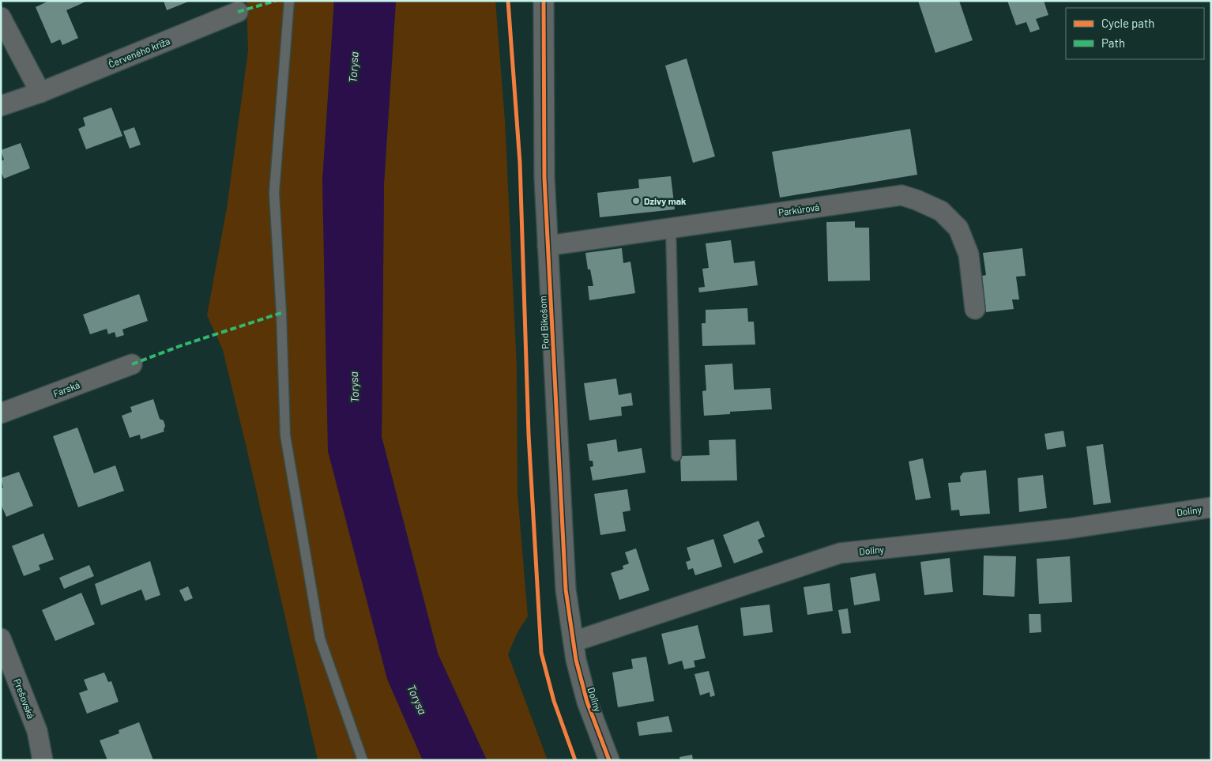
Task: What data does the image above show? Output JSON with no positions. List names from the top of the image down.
{
  "streets": {
    "street": [
      "Červeného kríža",
      "Parkúrová",
      "Pod Bikošom",
      "Farská",
      "Doliny",
      "Prešovská"
    ]
  },
  "crossings": [
    ["Parkúrová", "Pod Bikošom"],
    ["Pod Bikošom", "Doliny"]
  ],
  "water": ["Torysa"],
  "places": ["Dzivy mak"],
  "legend": ["Cycle path", "Path"]
}
